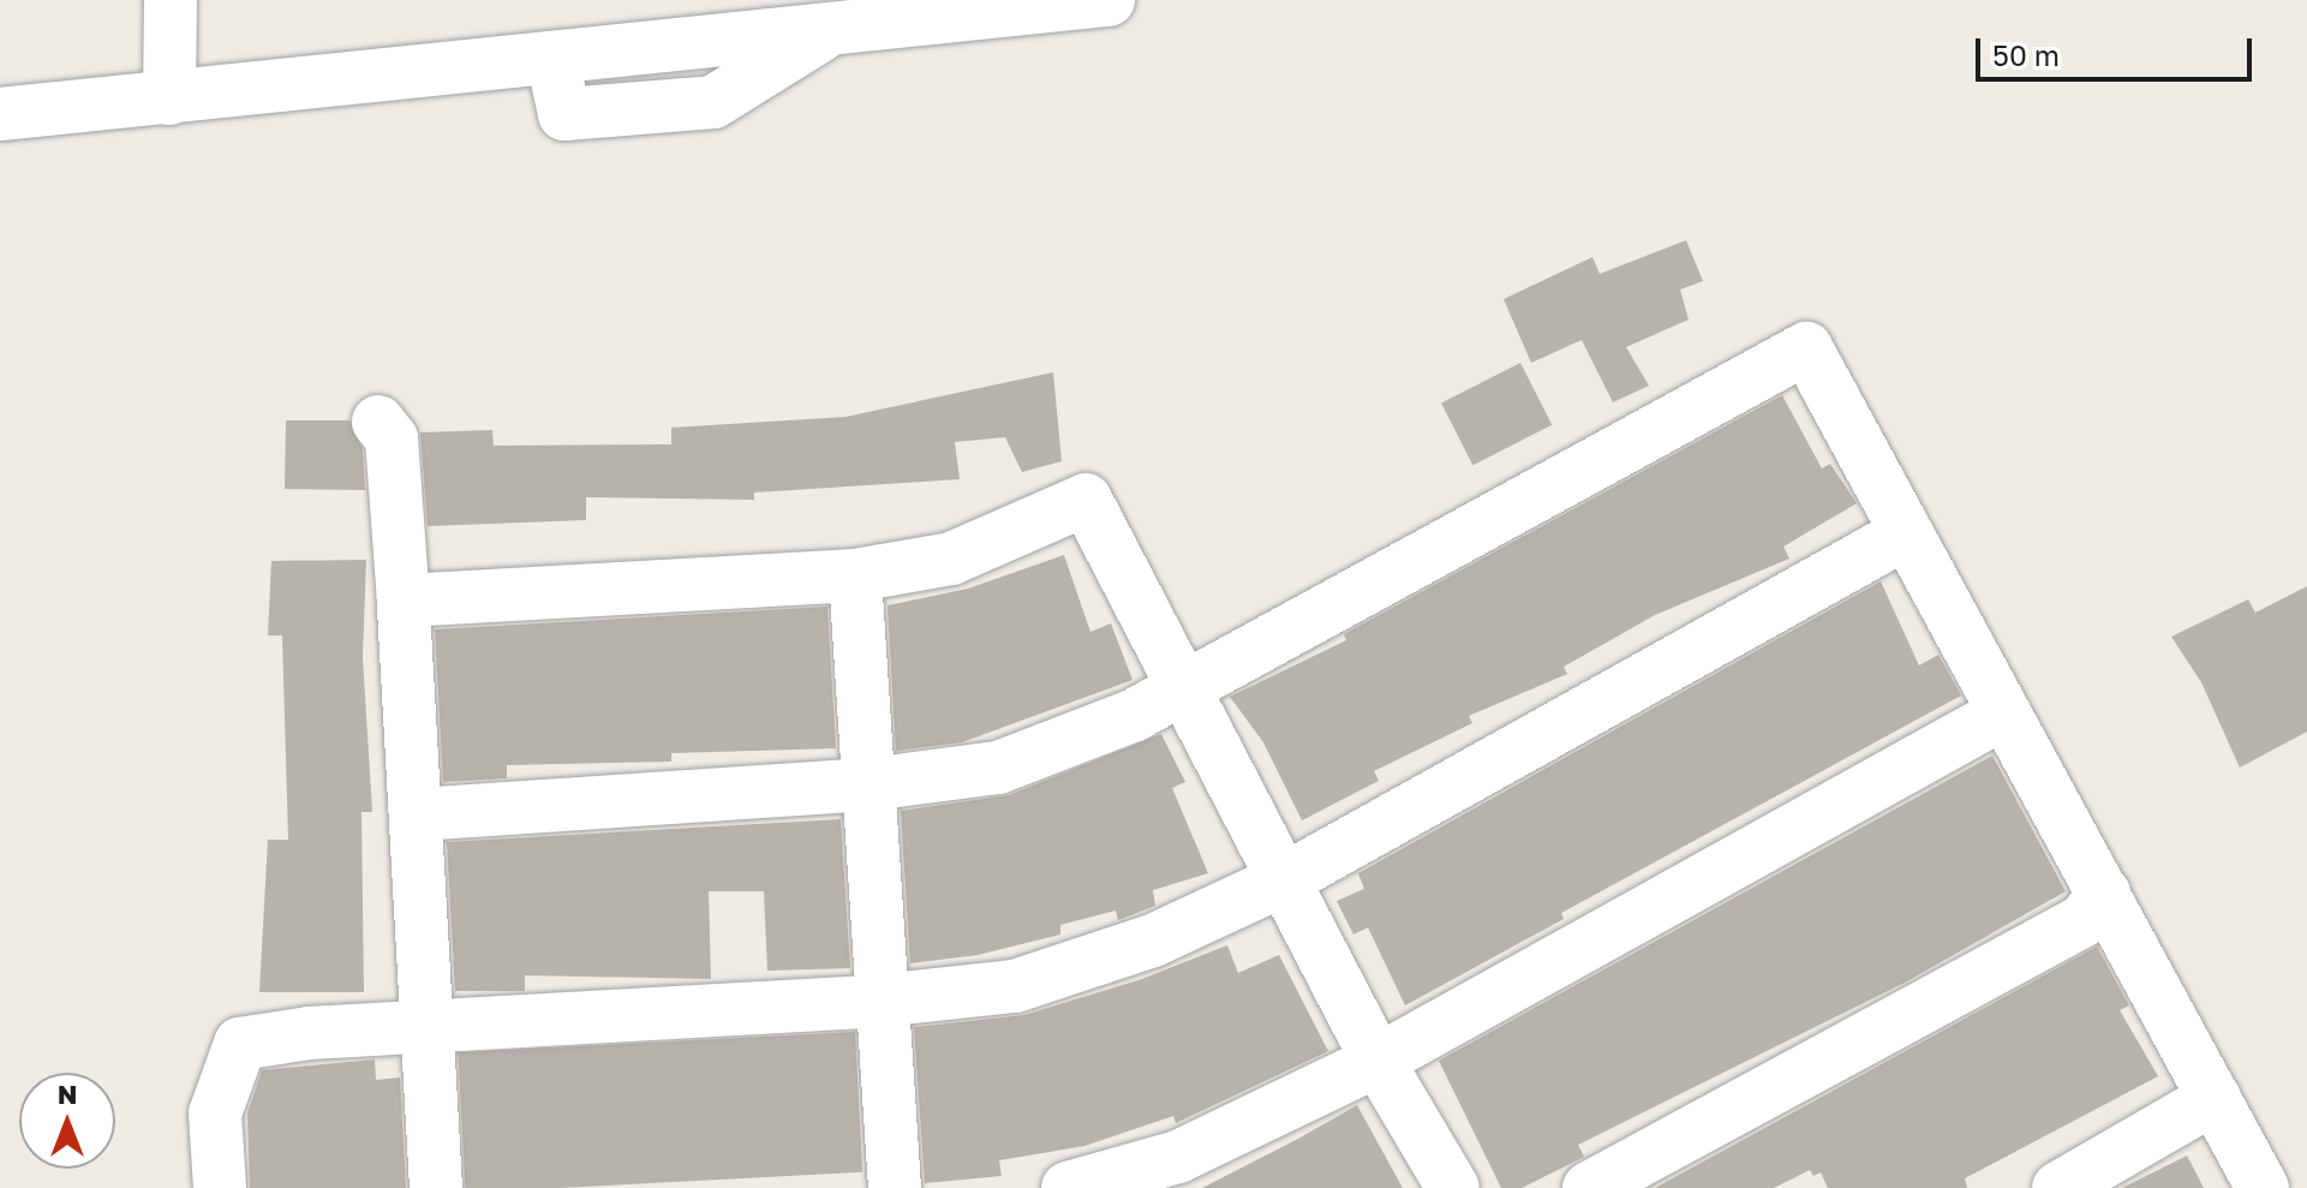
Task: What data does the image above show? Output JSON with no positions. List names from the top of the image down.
{
  "scale_bar": "50 m",
  "north": "top"
}
